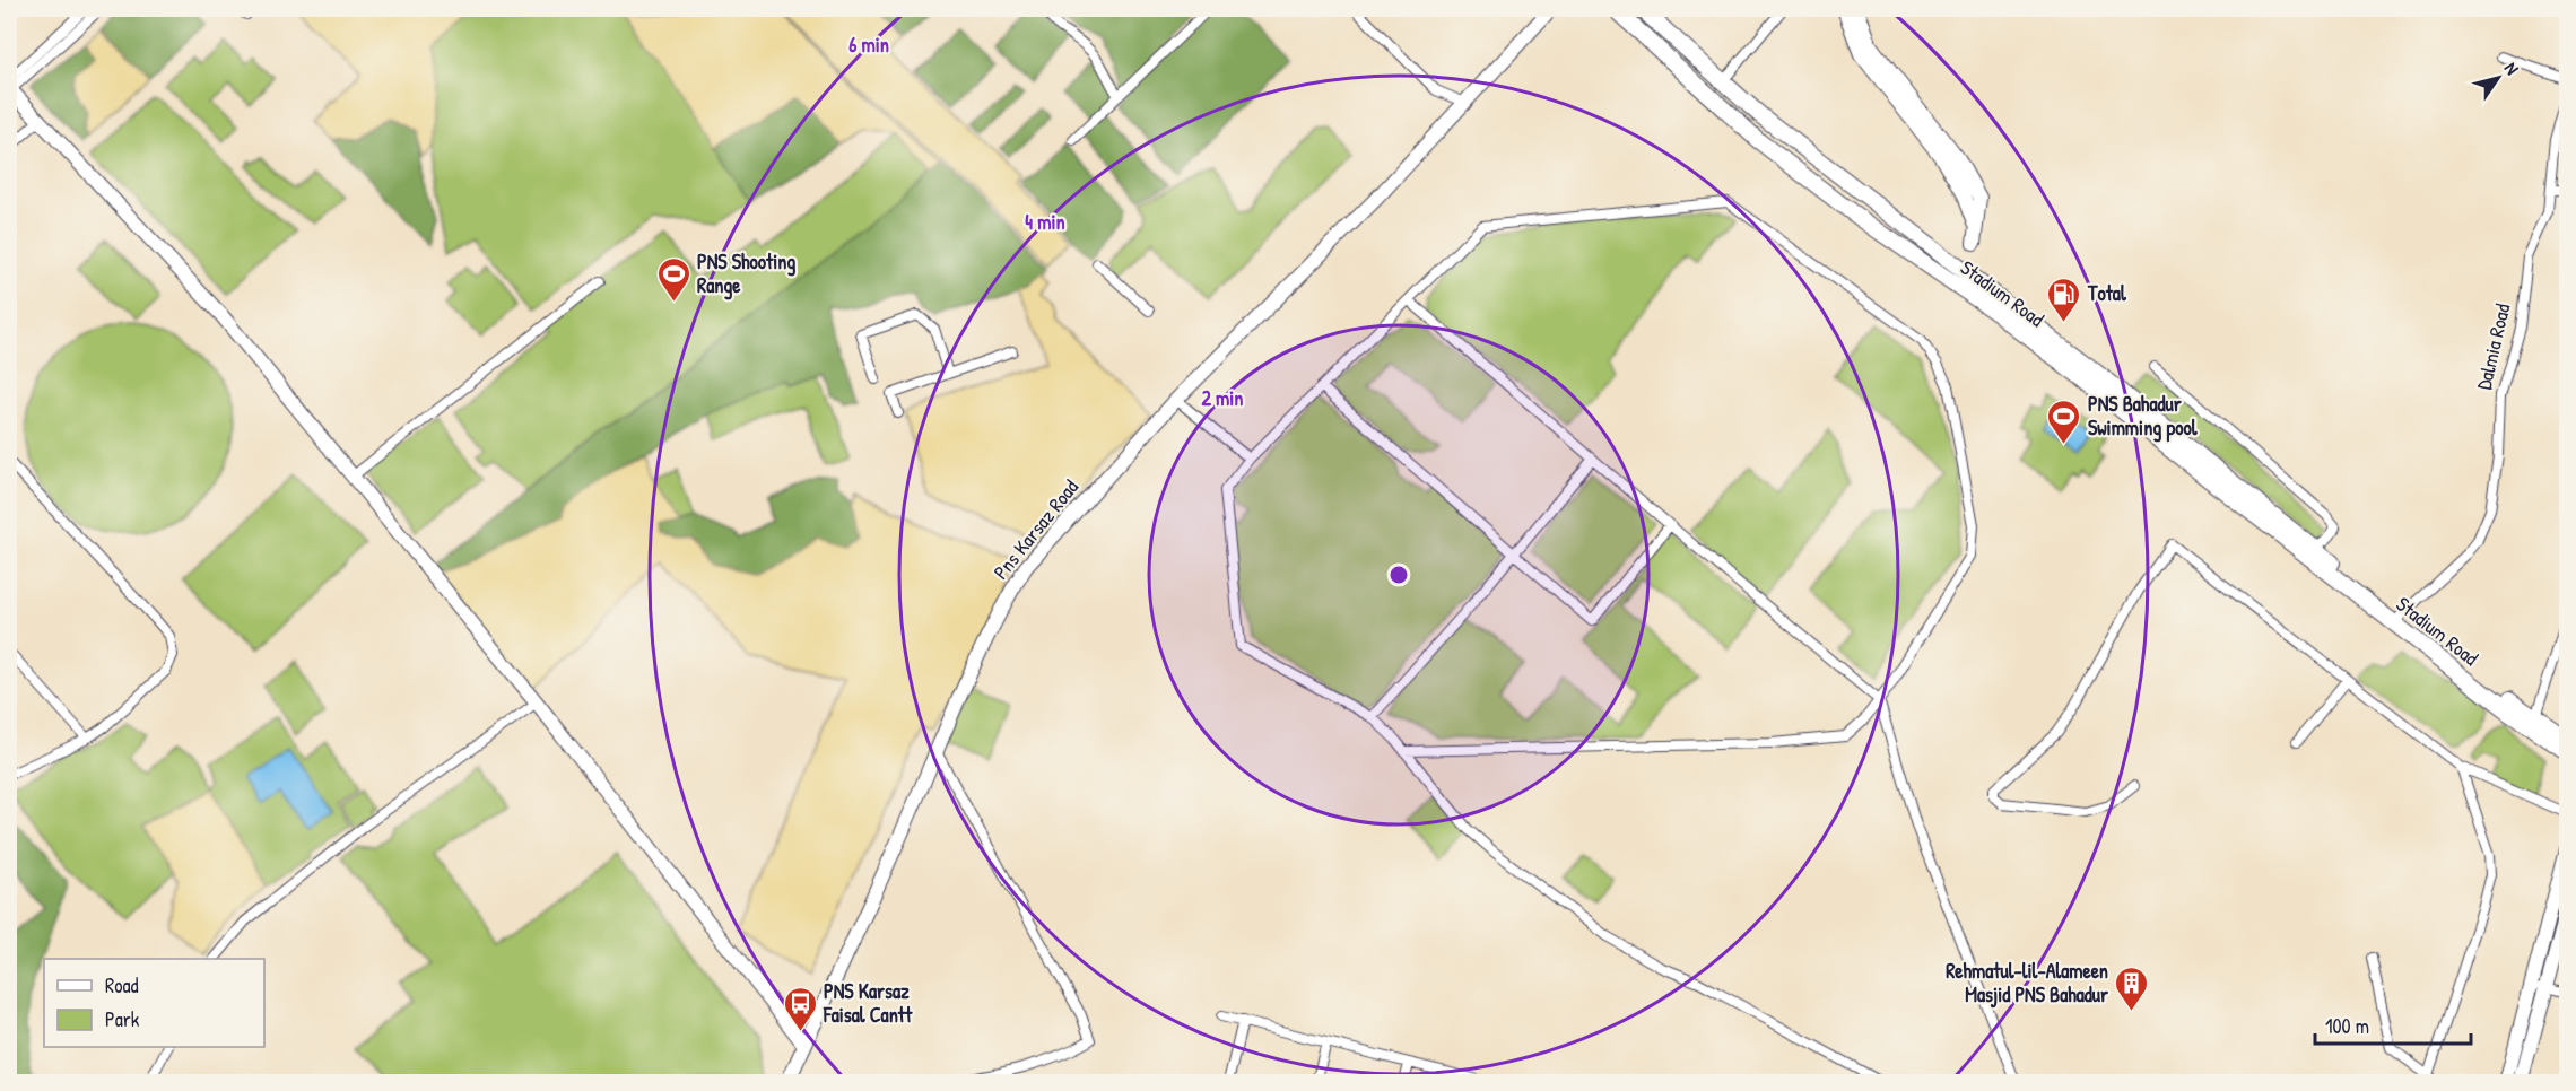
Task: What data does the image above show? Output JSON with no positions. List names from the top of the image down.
{
  "streets": {
    "main road": ["Stadium Road"],
    "street": ["Dalmia Road", "Pns Karsaz Road"]
  },
  "crossings": [
    ["Stadium Road", "Dalmia Road"]
  ],
  "places": {
    "sports": ["PNS Shooting Range", "PNS Bahadur Swimming pool"],
    "fuel station": ["Total"],
    "building": ["Rehmatul-lil-Alameen Masjid PNS Bahadur"],
    "bus stop": ["PNS Karsaz Faisal Cantt"]
  },
  "legend": ["Road", "Park"],
  "scale_bar": "100 m",
  "north": "top right",
  "rings": ["6 min", "4 min", "2 min"]
}
